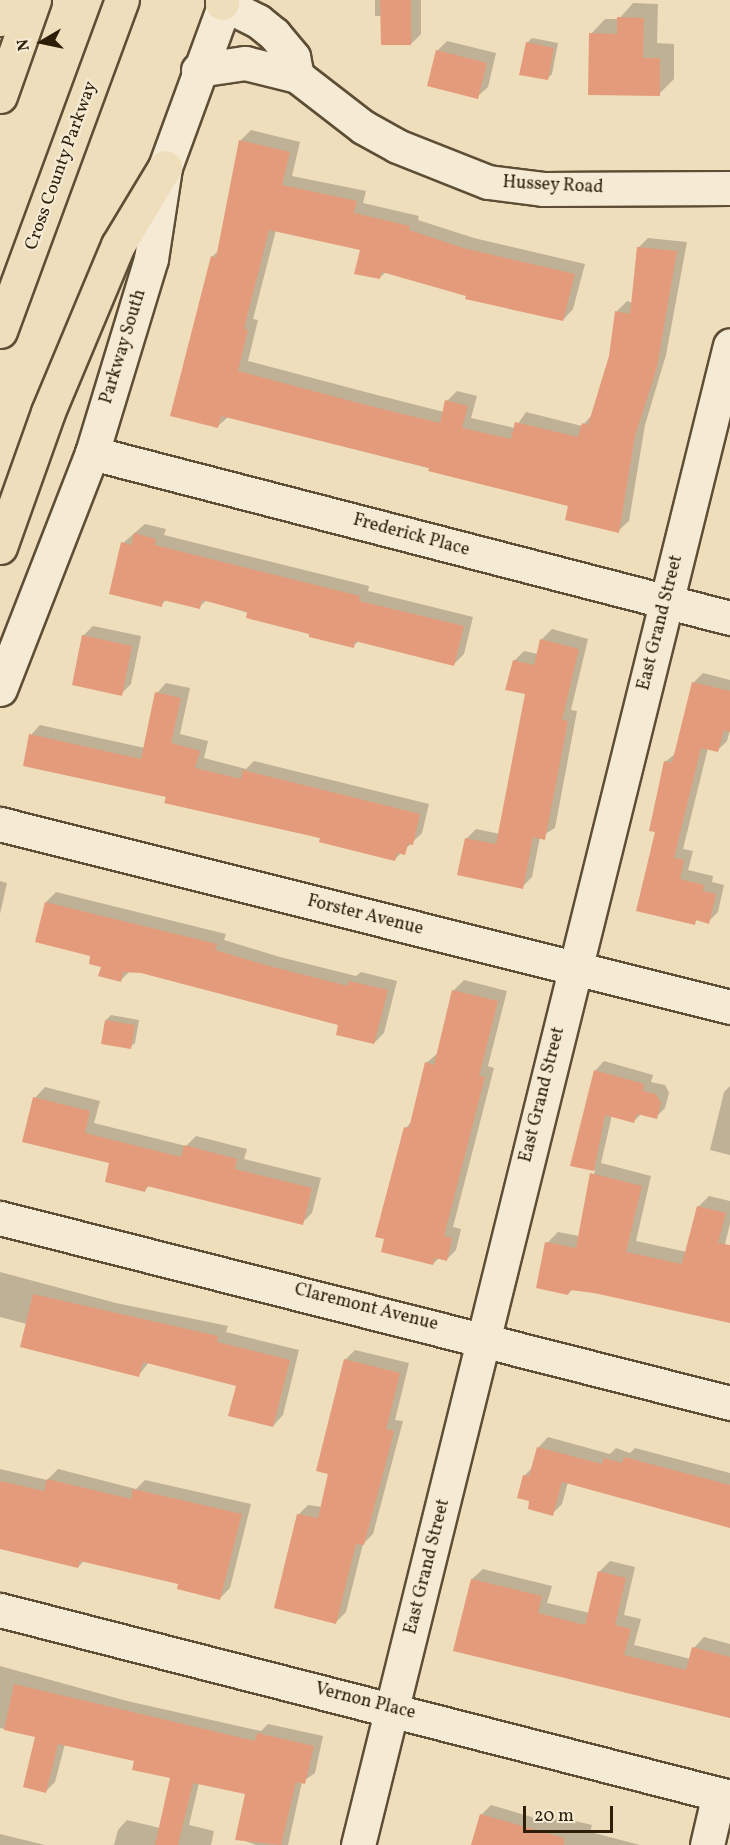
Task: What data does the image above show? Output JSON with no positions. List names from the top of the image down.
{
  "streets": {
    "highway": ["Cross County Parkway"],
    "street": [
      "Hussey Road",
      "Parkway South",
      "Frederick Place",
      "East Grand Street",
      "Forster Avenue",
      "Claremont Avenue",
      "Vernon Place"
    ]
  },
  "crossings": [
    ["Hussey Road", "Parkway South"],
    ["Parkway South", "Frederick Place"],
    ["Frederick Place", "East Grand Street"],
    ["East Grand Street", "Forster Avenue"],
    ["East Grand Street", "Claremont Avenue"],
    ["East Grand Street", "Vernon Place"]
  ],
  "scale_bar": "20 m",
  "north": "left"
}
